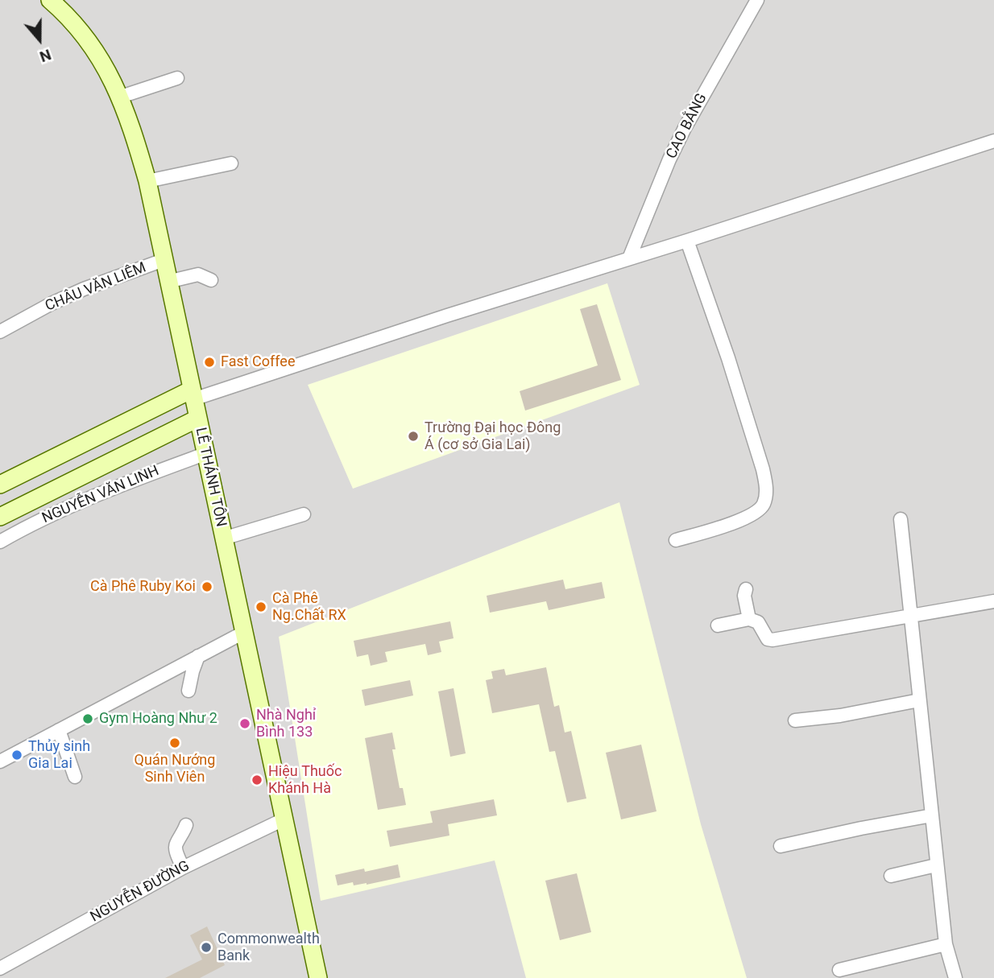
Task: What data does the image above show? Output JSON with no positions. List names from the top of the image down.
{
  "streets": {
    "main road": ["LÊ THÁNH TÔN", "NGUYỄN VĂN LINH"],
    "street": ["CAO BẰNG", "CHÂU VĂN LIÊM", "NGUYỄN ĐƯỜNG"]
  },
  "crossings": [
    ["CHÂU VĂN LIÊM", "LÊ THÁNH TÔN"],
    ["LÊ THÁNH TÔN", "NGUYỄN VĂN LINH"],
    ["LÊ THÁNH TÔN", "NGUYỄN ĐƯỜNG"]
  ],
  "places": [
    "Fast Coffee",
    "Trường Đại học Đông Á (cơ sở Gia Lai)",
    "Cà Phê Ruby Koi",
    "Cà Phê Ng.Chất RX",
    "Gym Hoàng Như 2",
    "Nhà Nghỉ Bình 133",
    "Quán Nướng Sinh Viên",
    "Thủy sinh Gia Lai",
    "Hiệu Thuốc Khánh Hà",
    "Commonwealth Bank"
  ],
  "north": "bottom"
}
